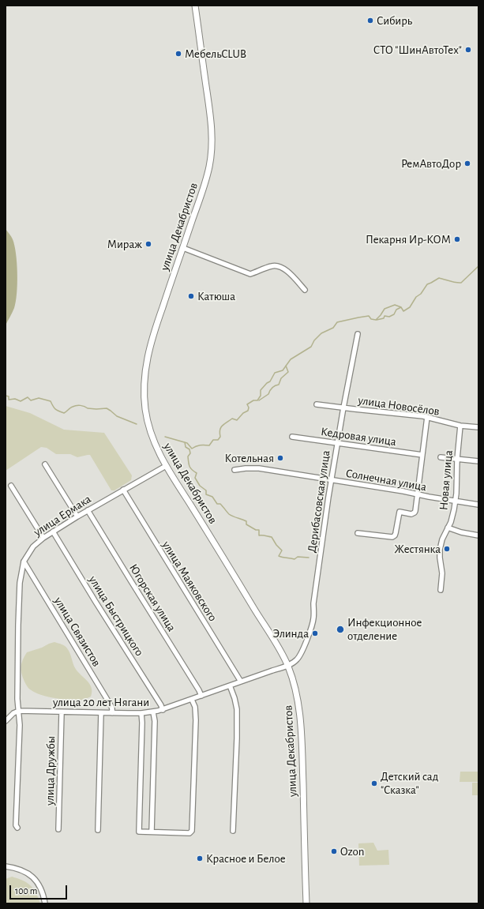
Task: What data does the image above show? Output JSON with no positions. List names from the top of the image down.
{
  "streets": {
    "main road": ["улица Декабристов"],
    "street": [
      "улица Новосёлов",
      "Кедровая улица",
      "Солнечная улица",
      "Новая улица",
      "Дерибасовская улица",
      "улица Ермака",
      "улица Маяковского",
      "Югорская улица",
      "улица Быстрицкого",
      "улица Связистов",
      "улица 20 лет Нягани",
      "улица Дружбы"
    ]
  },
  "crossings": [
    ["улица Декабристов", "Дерибасовская улица"],
    ["улица Декабристов", "улица Ермака"],
    ["улица Декабристов", "улица 20 лет Нягани"],
    ["улица Новосёлов", "Новая улица"],
    ["улица Новосёлов", "Дерибасовская улица"],
    ["Кедровая улица", "Дерибасовская улица"],
    ["Солнечная улица", "Новая улица"],
    ["Солнечная улица", "Дерибасовская улица"],
    ["Дерибасовская улица", "улица 20 лет Нягани"],
    ["улица Ермака", "улица Маяковского"],
    ["улица Ермака", "Югорская улица"],
    ["улица Ермака", "улица Быстрицкого"],
    ["улица Ермака", "улица Связистов"],
    ["улица Ермака", "улица 20 лет Нягани"],
    ["улица Маяковского", "улица 20 лет Нягани"],
    ["Югорская улица", "улица 20 лет Нягани"],
    ["улица Быстрицкого", "улица 20 лет Нягани"],
    ["улица Связистов", "улица 20 лет Нягани"],
    ["улица 20 лет Нягани", "улица Дружбы"]
  ],
  "places": [
    "Сибирь",
    "СТО \"ШинАвтоТех\"",
    "МебельCLUB",
    "РемАвтоДор",
    "Пекарня Ир-КОМ",
    "Мираж",
    "Катюша",
    "Котельная",
    "Жестянка",
    "Инфекционное отделение",
    "Элинда",
    "Детский сад \"Сказка\"",
    "Ozon",
    "Красное и Белое"
  ],
  "scale_bar": "100 m"
}
